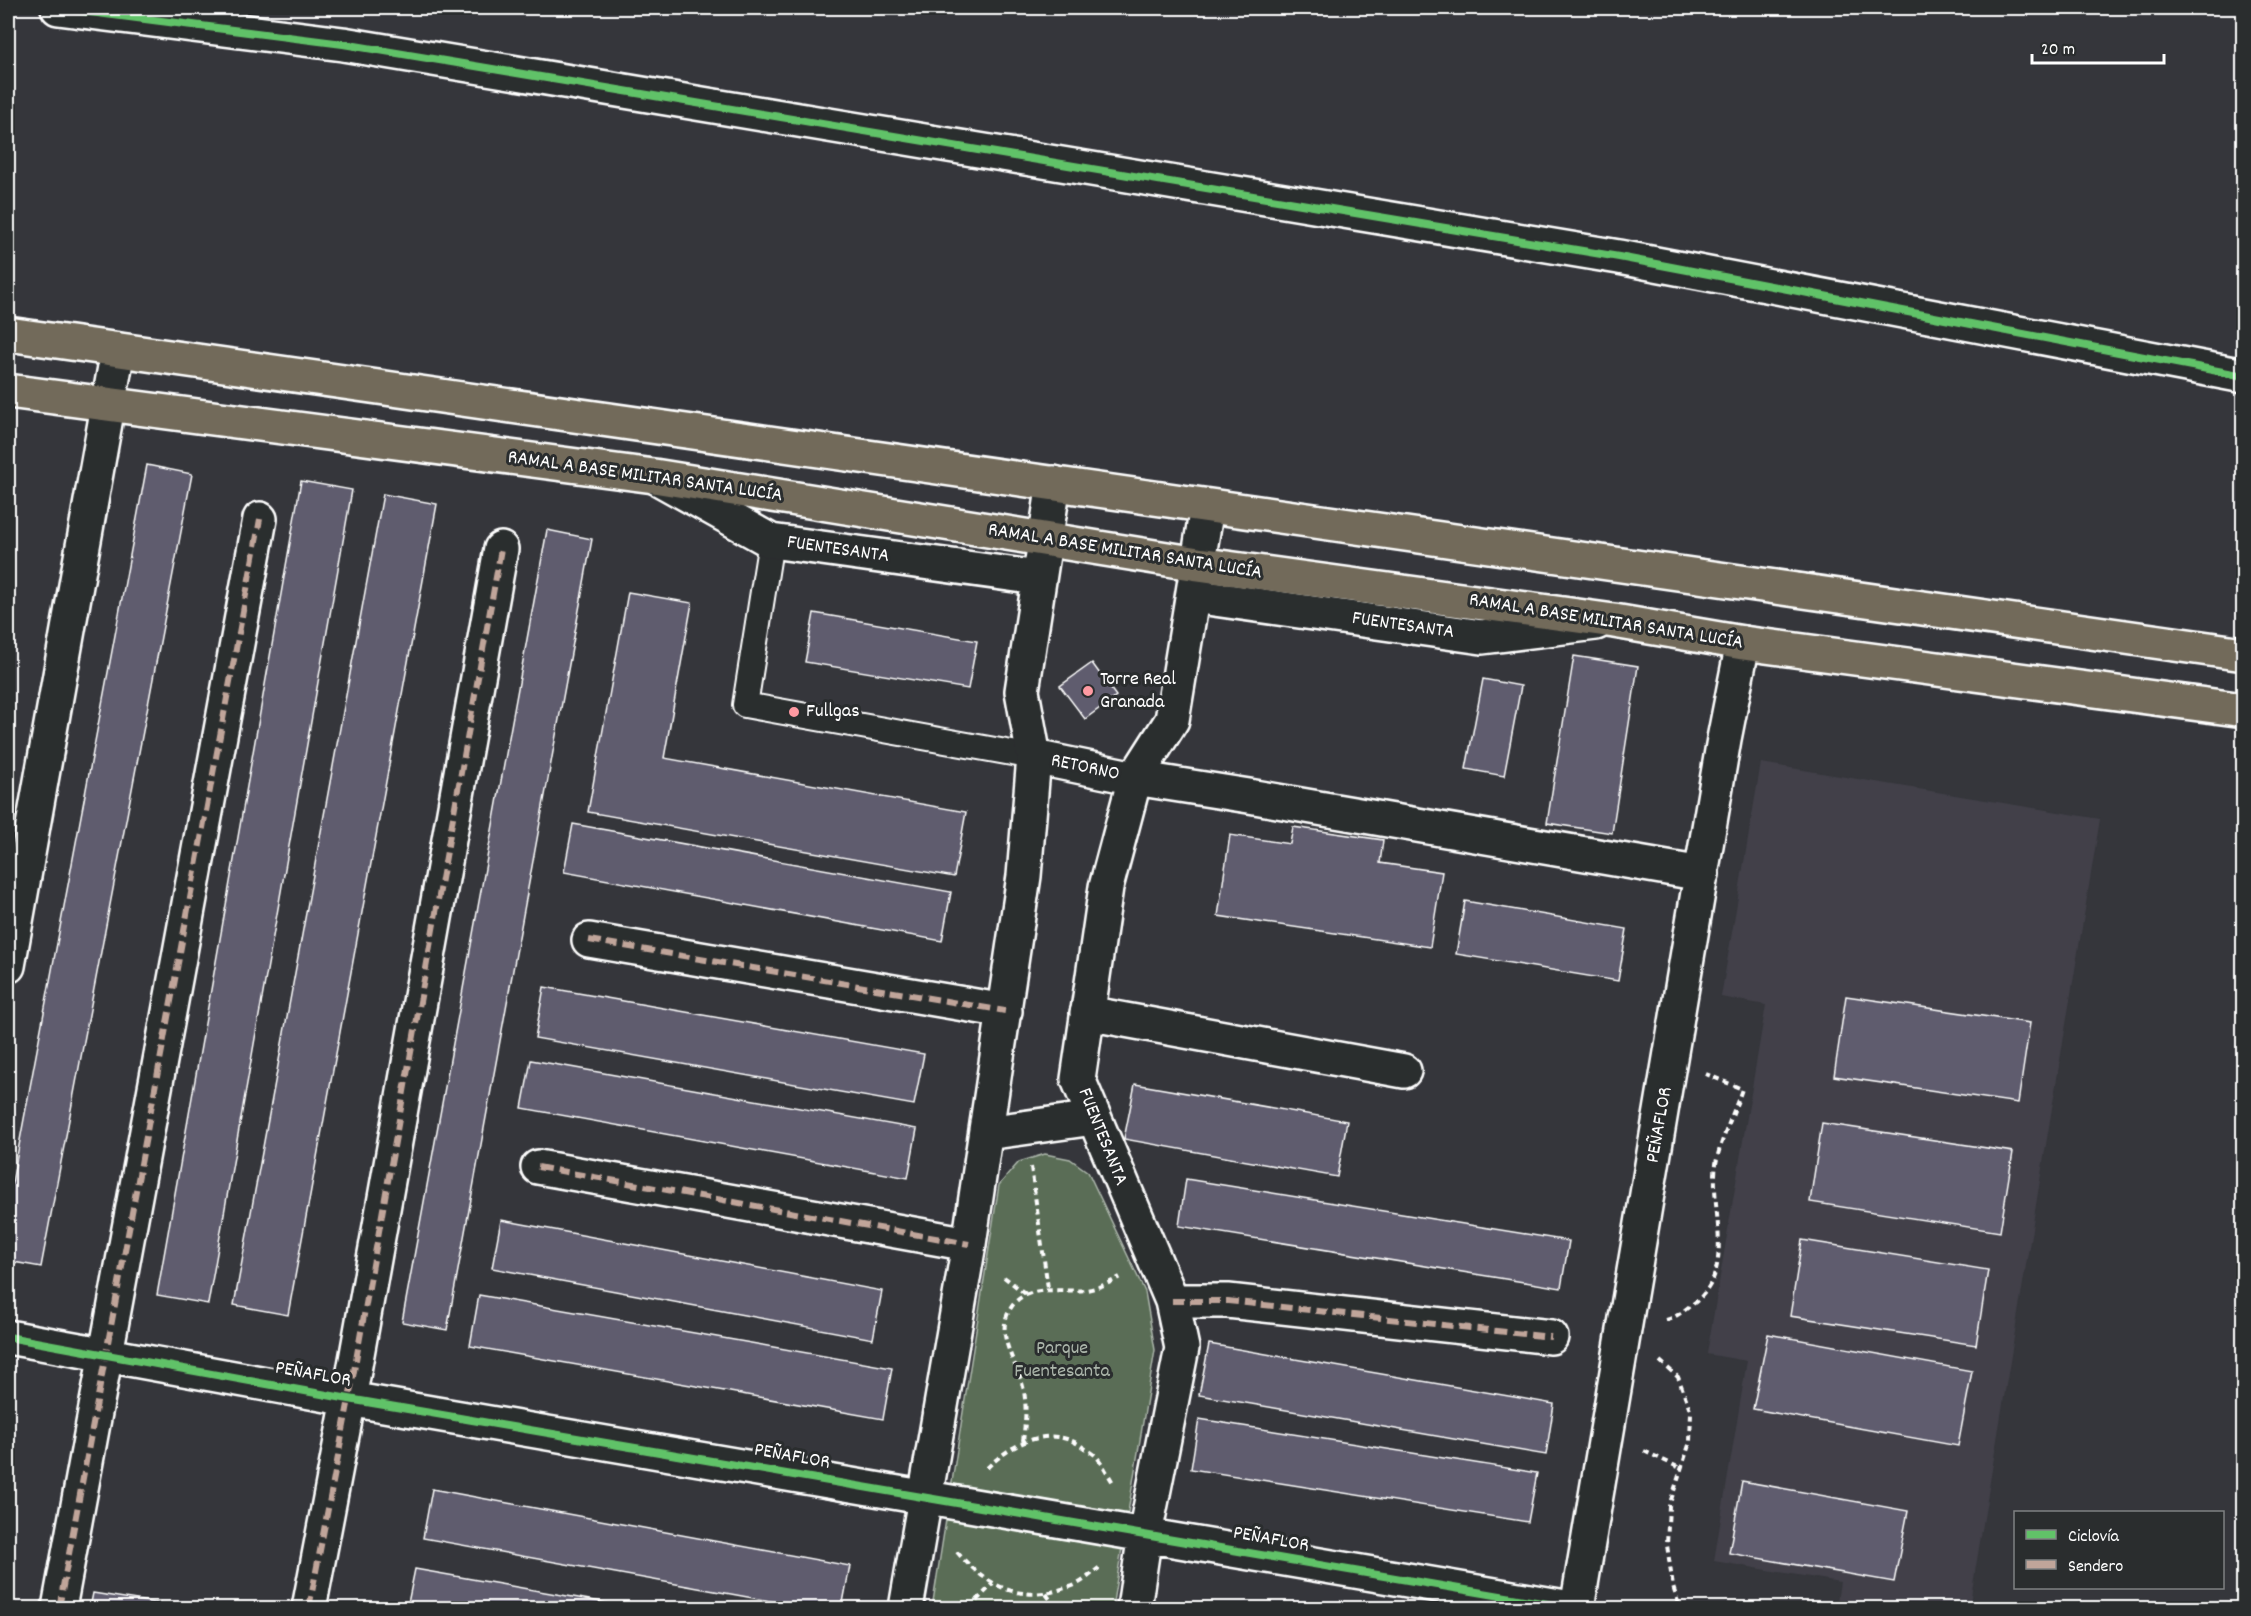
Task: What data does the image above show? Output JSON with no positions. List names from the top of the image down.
{
  "streets": {
    "main road": ["RAMAL A BASE MILITAR SANTA LUCÍA"],
    "street": ["FUENTESANTA", "RETORNO", "PEÑAFLOR"]
  },
  "crossings": [
    ["RAMAL A BASE MILITAR SANTA LUCÍA", "FUENTESANTA"],
    ["RAMAL A BASE MILITAR SANTA LUCÍA", "PEÑAFLOR"],
    ["FUENTESANTA", "RETORNO"],
    ["FUENTESANTA", "PEÑAFLOR"],
    ["RETORNO", "PEÑAFLOR"]
  ],
  "parks": ["Parque Fuentesanta"],
  "places": ["Torre Real Granada", "Fullgas"],
  "legend": ["Ciclovía", "Sendero"],
  "scale_bar": "20 m"
}
